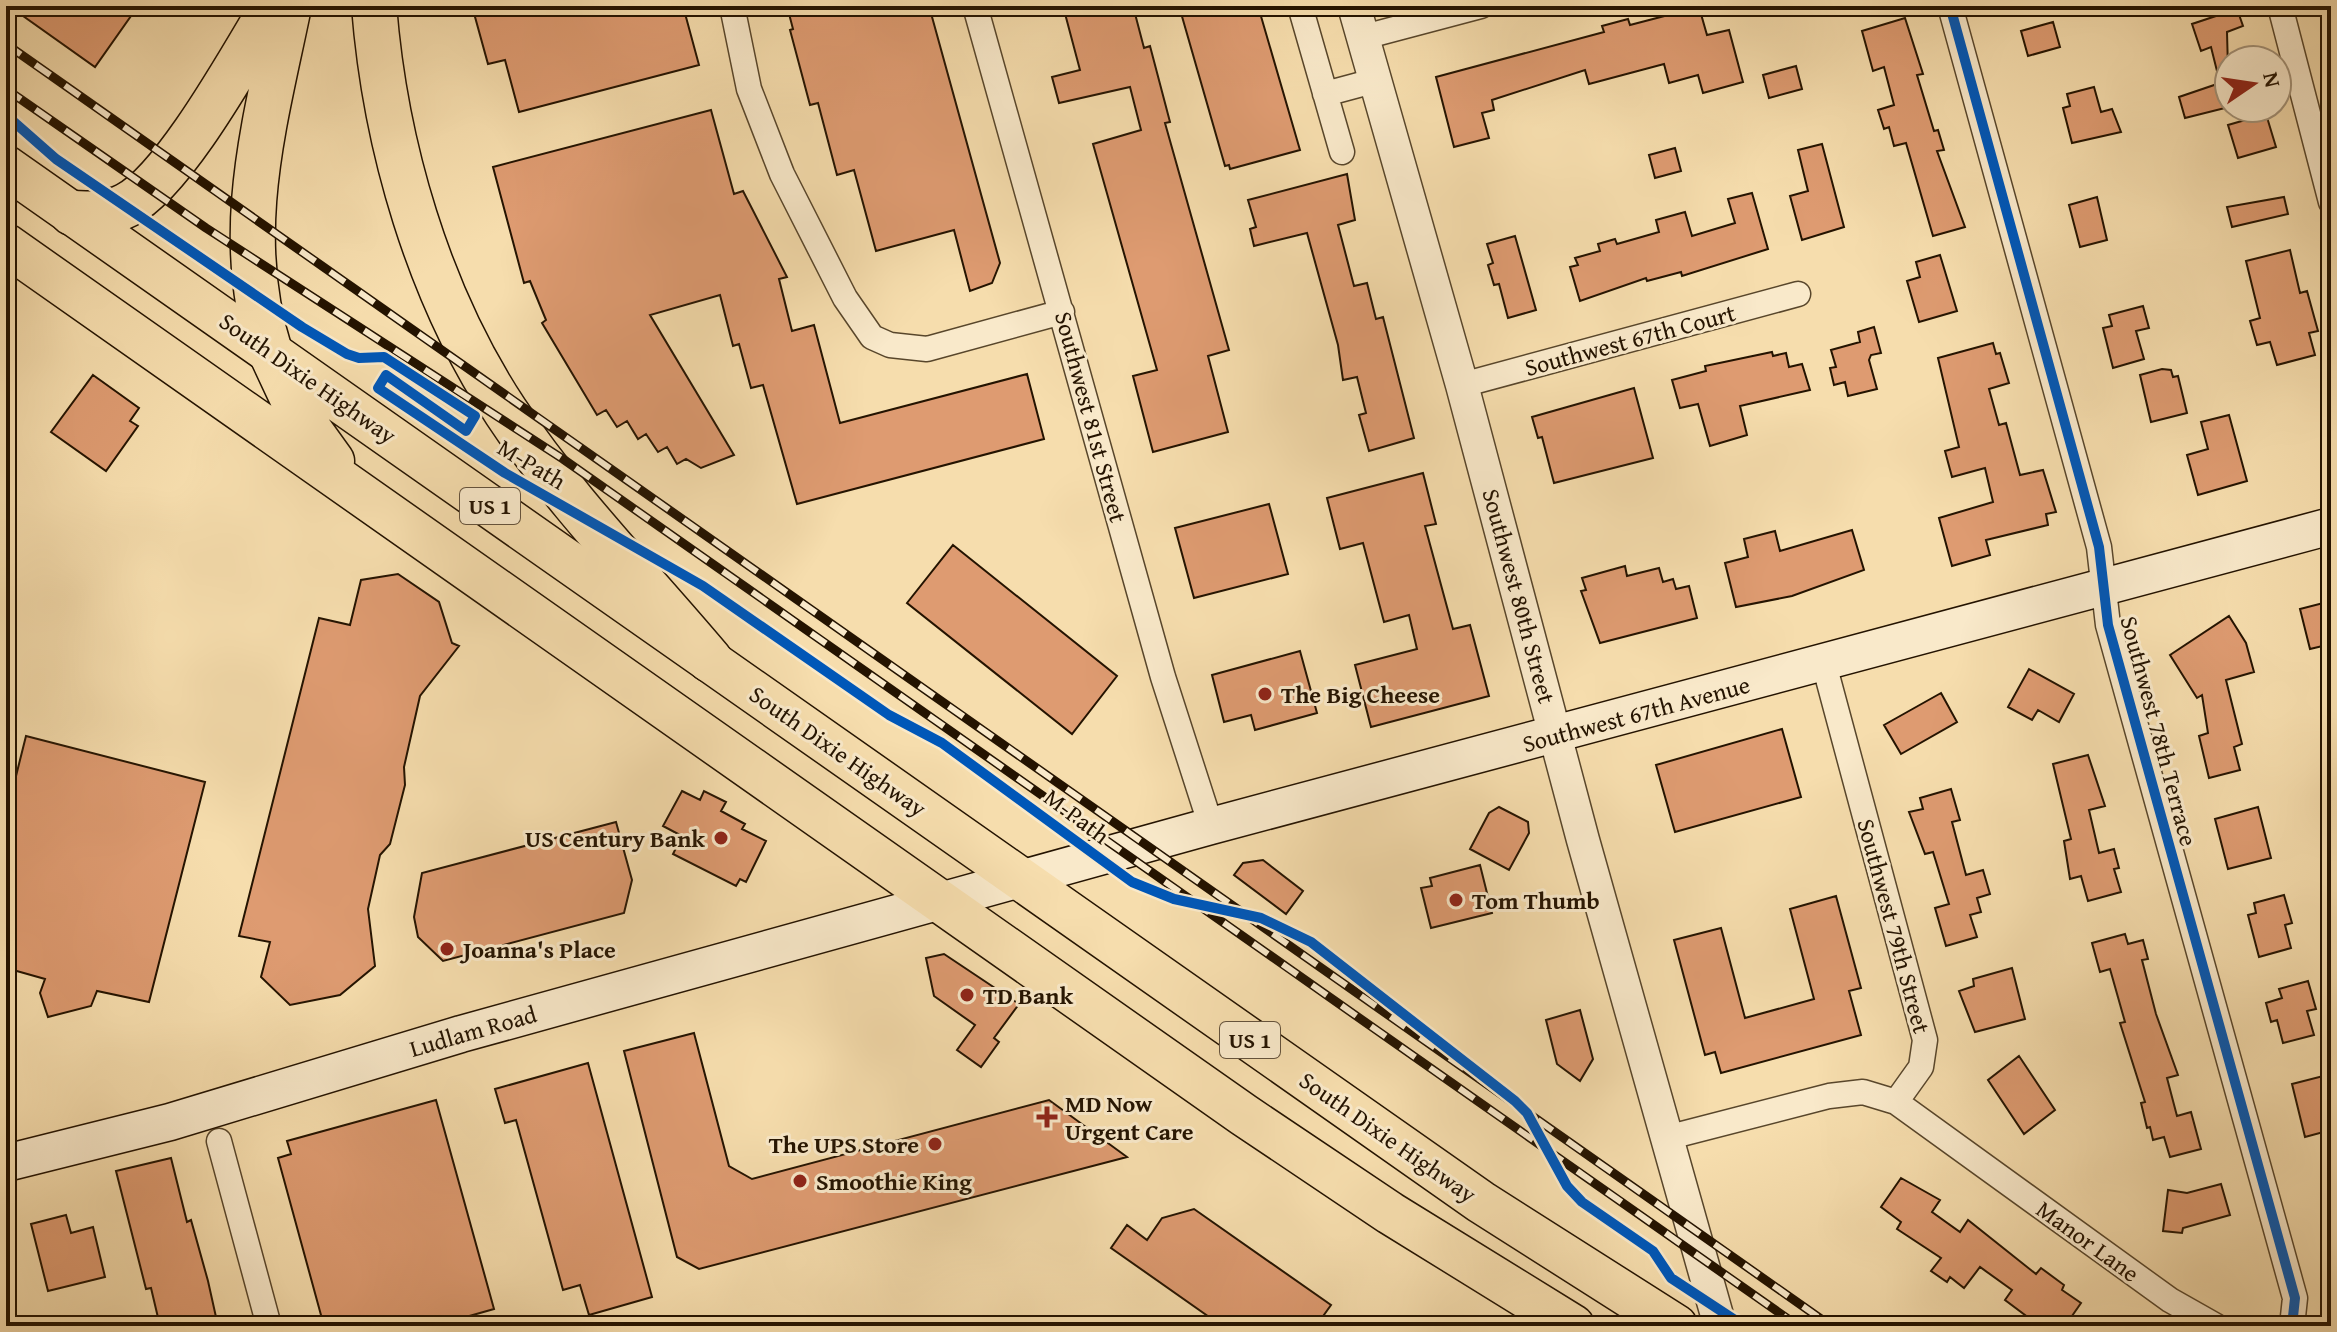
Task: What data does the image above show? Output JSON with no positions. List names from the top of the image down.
{
  "streets": {
    "highway": ["South Dixie Highway", "US 1"],
    "main road": ["Southwest 67th Avenue", "Ludlam Road"],
    "street": [
      "Southwest 67th Court",
      "Southwest 81st Street",
      "Southwest 80th Street",
      "Southwest 78th Terrace",
      "Southwest 79th Street",
      "Manor Lane"
    ],
    "cycle path": ["M-Path"]
  },
  "crossings": [
    ["Southwest 67th Court", "Southwest 80th Street"],
    ["South Dixie Highway", "Southwest 67th Avenue"],
    ["Southwest 81st Street", "Southwest 67th Avenue"],
    ["US 1", "Southwest 67th Avenue"],
    ["US 1", "Ludlam Road"],
    ["Southwest 80th Street", "Southwest 67th Avenue"],
    ["Southwest 67th Avenue", "Southwest 78th Terrace"],
    ["Southwest 67th Avenue", "Southwest 79th Street"],
    ["Southwest 67th Avenue", "Ludlam Road"],
    ["Southwest 79th Street", "Manor Lane"]
  ],
  "places": {
    "other": [
      "The Big Cheese",
      "US Century Bank",
      "Tom Thumb",
      "Joanna's Place",
      "TD Bank",
      "The UPS Store",
      "Smoothie King"
    ],
    "health": ["MD Now Urgent Care"]
  },
  "north": "right"
}
